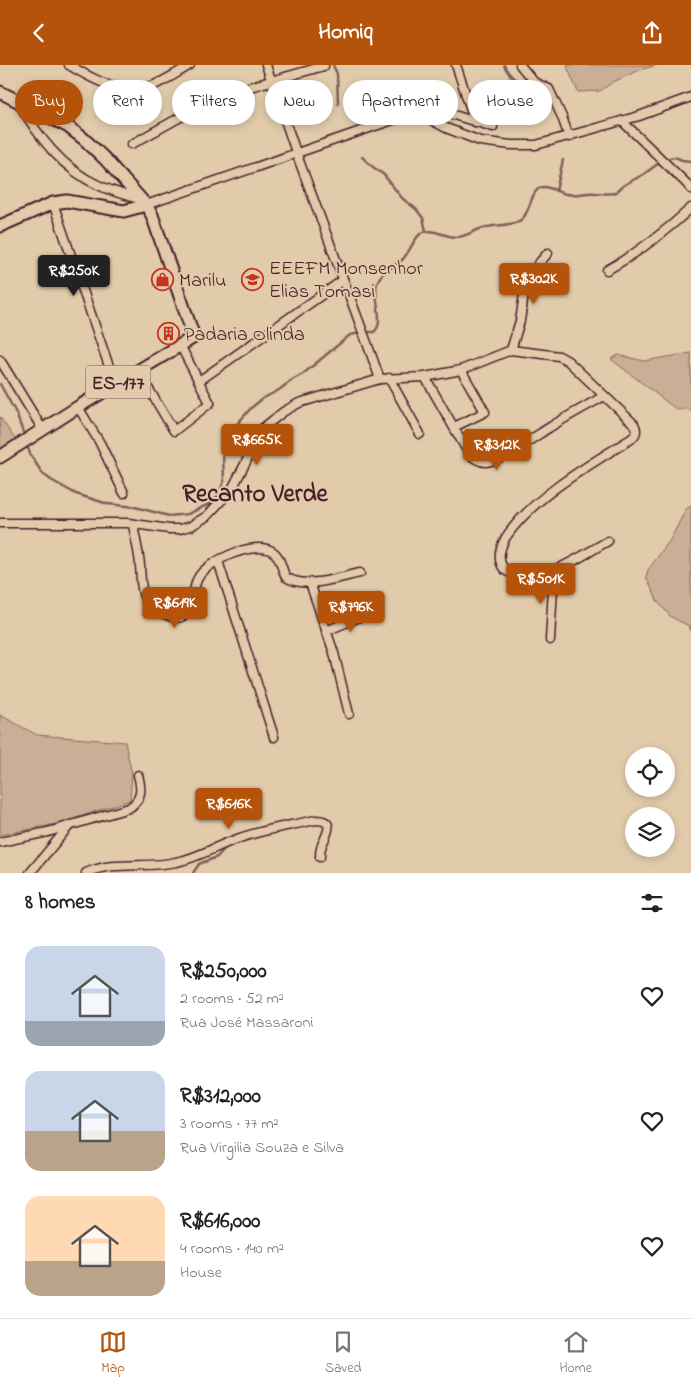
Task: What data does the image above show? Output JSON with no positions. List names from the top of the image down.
{
  "streets": {
    "main road": ["ES-177"]
  },
  "districts": ["Recanto Verde"],
  "places": {
    "shop": ["Marilu"],
    "school or university": ["EEEFM Monsenhor Elias Tomasi"],
    "building": ["Padaria Olinda"]
  },
  "page": {
    "header": "Homiq",
    "chip": [
      "Buy",
      "Rent",
      "Filters",
      "New",
      "Apartment",
      "House"
    ],
    "price": [
      "R$250K",
      "R$302K",
      "R$665K",
      "R$312K",
      "R$501K",
      "R$619K",
      "R$796K",
      "R$616K"
    ],
    "heading": "8 homes",
    "list": [
      {
        "name": "R$250,000",
        "note": "2 rooms · 52 m² · Rua José Massaroni"
      },
      {
        "name": "R$312,000",
        "note": "3 rooms · 77 m² · Rua Virgilia Souza e Silva"
      },
      {
        "name": "R$616,000",
        "note": "4 rooms · 140 m² · House"
      }
    ],
    "tabs": ["Map", "Saved", "Home"]
  }
}
